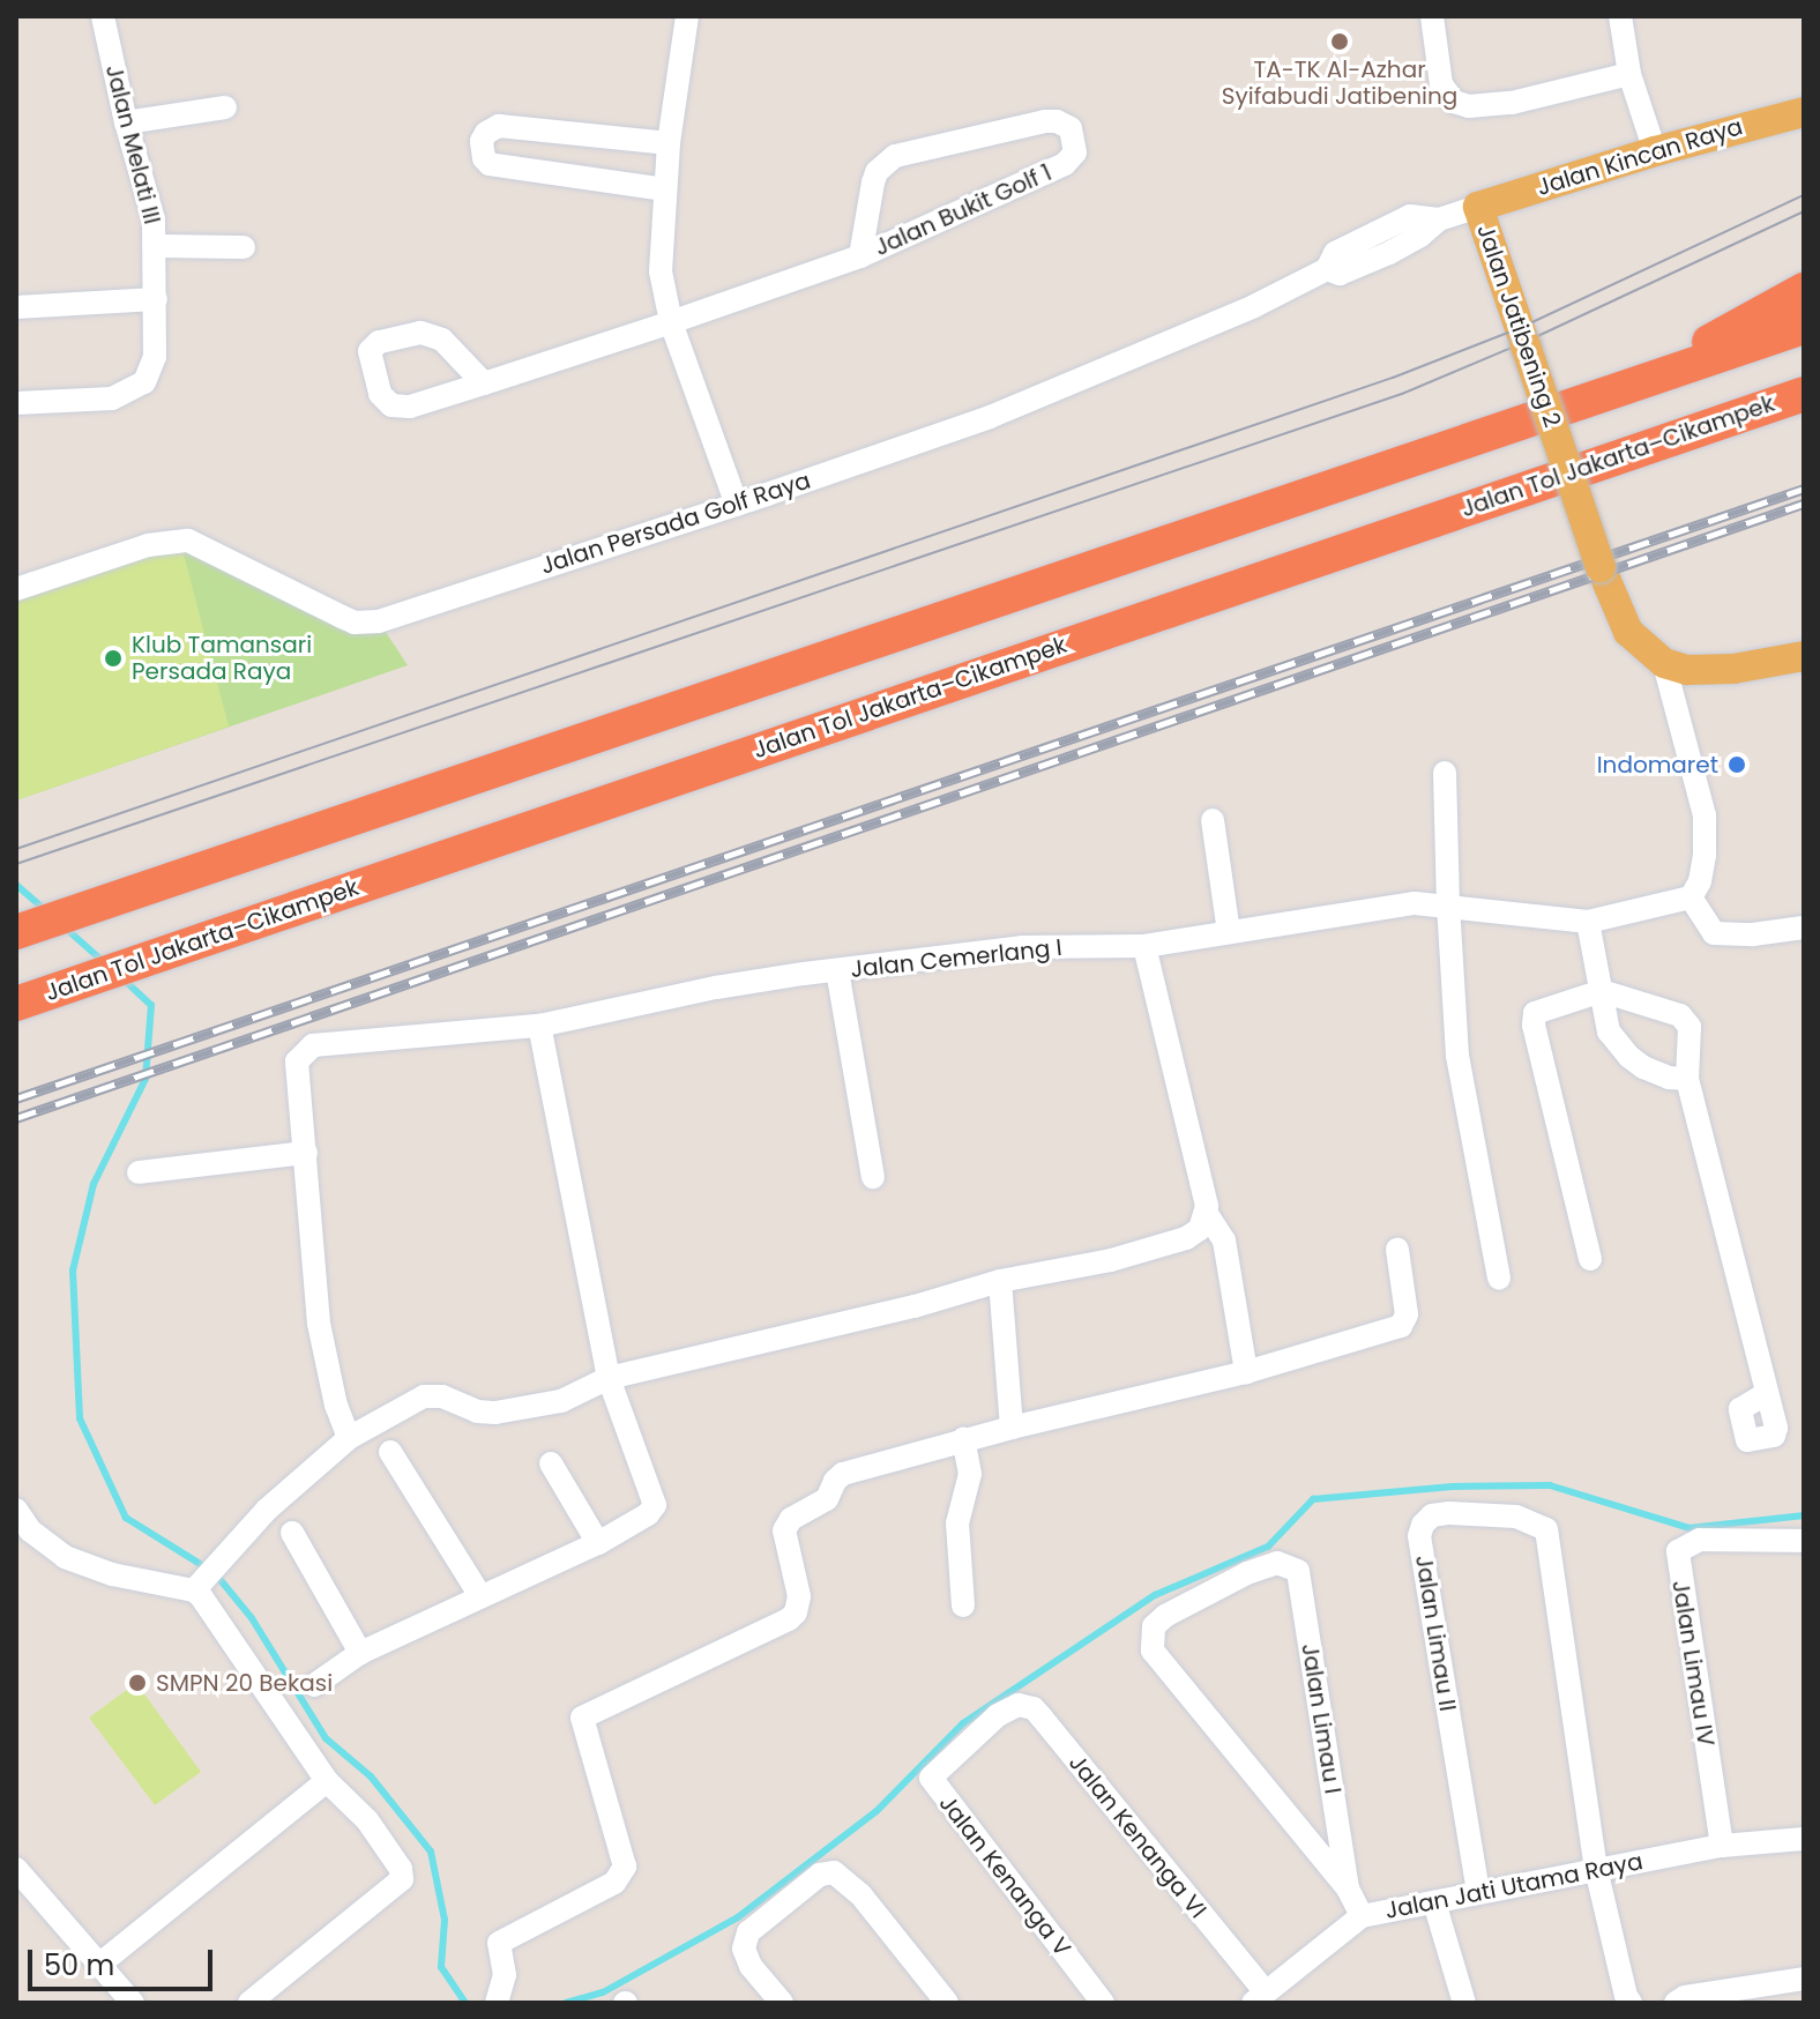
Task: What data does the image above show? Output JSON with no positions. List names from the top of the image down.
{
  "streets": {
    "highway": ["Jalan Tol Jakarta–Cikampek"],
    "main road": ["Jalan Kincan Raya", "Jalan Jatibening 2"],
    "street": [
      "Jalan Melati III",
      "Jalan Bukit Golf 1",
      "Jalan Persada Golf Raya",
      "Jalan Cemerlang I",
      "Jalan Limau II",
      "Jalan Limau IV",
      "Jalan Limau I",
      "Jalan Kenanga VI",
      "Jalan Kenanga V",
      "Jalan Jati Utama Raya"
    ]
  },
  "crossings": [
    ["Jalan Kincan Raya", "Jalan Jatibening 2"],
    ["Jalan Kincan Raya", "Jalan Persada Golf Raya"],
    ["Jalan Jatibening 2", "Jalan Persada Golf Raya"],
    ["Jalan Limau II", "Jalan Jati Utama Raya"],
    ["Jalan Limau IV", "Jalan Jati Utama Raya"],
    ["Jalan Kenanga VI", "Jalan Kenanga V"],
    ["Jalan Kenanga VI", "Jalan Jati Utama Raya"]
  ],
  "places": [
    "TA-TK Al-Azhar Syifabudi Jatibening",
    "Klub Tamansari Persada Raya",
    "Indomaret",
    "SMPN 20 Bekasi"
  ],
  "scale_bar": "50 m"
}
